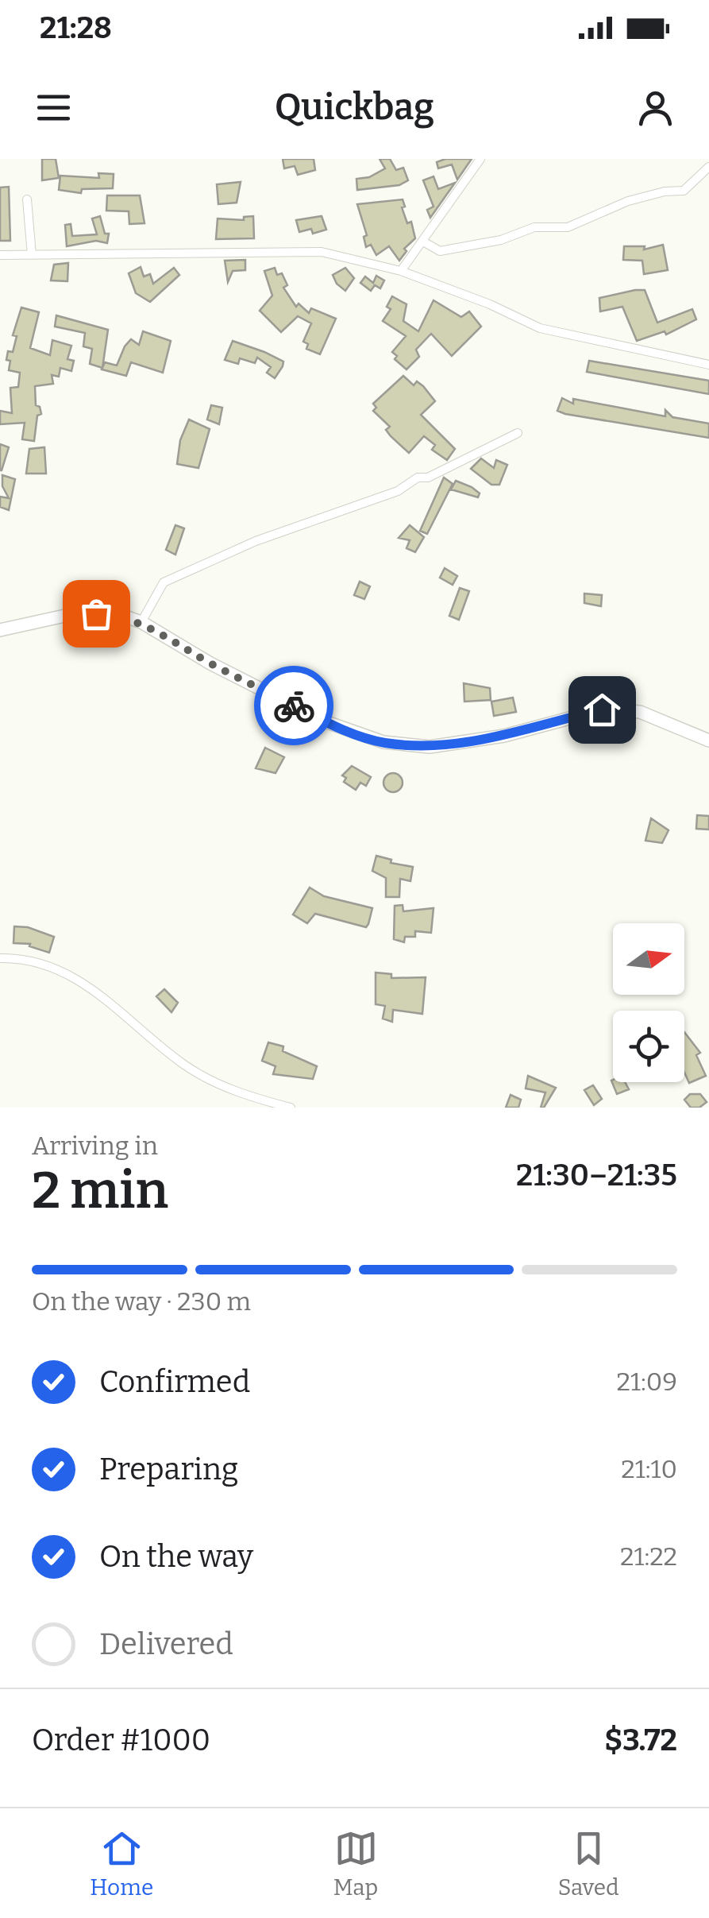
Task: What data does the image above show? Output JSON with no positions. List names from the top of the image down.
{
  "north": "right",
  "page": {
    "status": "21:28",
    "header": "Quickbag",
    "heading": ["2 min", "Arriving in", "21:30–21:35"],
    "panel": ["Order #1000", "$3.72"],
    "bar": "On the way · 230 m",
    "list": [
      ["Confirmed", "21:09"],
      ["Preparing", "21:10"],
      ["On the way", "21:22"],
      "Delivered"
    ],
    "tabs": ["Home", "Map", "Saved"]
  }
}
